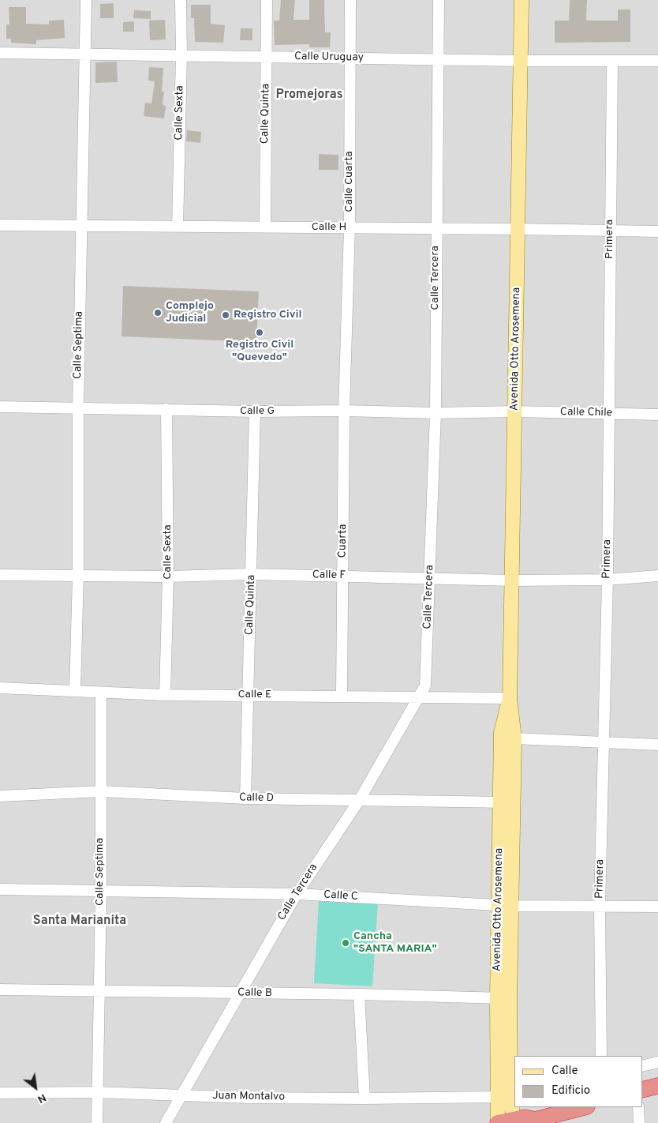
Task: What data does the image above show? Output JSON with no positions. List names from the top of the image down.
{
  "streets": {
    "main road": ["Avenida Otto Arosemena"],
    "street": [
      "Calle Uruguay",
      "Calle Sexta",
      "Calle Quinta",
      "Calle Cuarta",
      "Calle H",
      "Primera",
      "Calle Tercera",
      "Calle Septima",
      "Calle G",
      "Calle Chile",
      "Cuarta",
      "Calle F",
      "Calle E",
      "Calle D",
      "Calle C",
      "Calle B",
      "Juan Montalvo"
    ]
  },
  "crossings": [
    ["Calle Uruguay", "Calle Sexta"],
    ["Calle Uruguay", "Calle Quinta"],
    ["Calle Uruguay", "Calle Cuarta"],
    ["Calle Uruguay", "Primera"],
    ["Calle Uruguay", "Calle Tercera"],
    ["Calle Uruguay", "Calle Septima"],
    ["Calle Uruguay", "Avenida Otto Arosemena"],
    ["Calle Sexta", "Calle H"],
    ["Calle Sexta", "Calle G"],
    ["Calle Sexta", "Calle F"],
    ["Calle Sexta", "Calle E"],
    ["Calle Quinta", "Calle H"],
    ["Calle Quinta", "Calle G"],
    ["Calle Quinta", "Calle F"],
    ["Calle Quinta", "Calle E"],
    ["Calle Quinta", "Calle D"],
    ["Calle Cuarta", "Calle H"],
    ["Calle Cuarta", "Calle G"],
    ["Calle Cuarta", "Cuarta"],
    ["Calle H", "Primera"],
    ["Calle H", "Calle Tercera"],
    ["Calle H", "Calle Septima"],
    ["Calle H", "Avenida Otto Arosemena"],
    ["Primera", "Calle Chile"],
    ["Primera", "Calle F"],
    ["Primera", "Calle C"],
    ["Calle Tercera", "Calle G"],
    ["Calle Tercera", "Calle F"],
    ["Calle Tercera", "Calle E"],
    ["Calle Tercera", "Calle D"],
    ["Calle Tercera", "Calle C"],
    ["Calle Tercera", "Calle B"],
    ["Calle Tercera", "Juan Montalvo"],
    ["Calle Septima", "Calle G"],
    ["Calle Septima", "Calle F"],
    ["Calle Septima", "Calle E"],
    ["Calle Septima", "Calle D"],
    ["Calle Septima", "Calle C"],
    ["Calle Septima", "Calle B"],
    ["Calle Septima", "Juan Montalvo"],
    ["Avenida Otto Arosemena", "Calle G"],
    ["Avenida Otto Arosemena", "Calle Chile"],
    ["Avenida Otto Arosemena", "Calle F"],
    ["Avenida Otto Arosemena", "Calle E"],
    ["Avenida Otto Arosemena", "Calle D"],
    ["Avenida Otto Arosemena", "Calle C"],
    ["Avenida Otto Arosemena", "Calle B"],
    ["Avenida Otto Arosemena", "Juan Montalvo"],
    ["Calle G", "Calle Chile"],
    ["Calle G", "Cuarta"],
    ["Cuarta", "Calle F"],
    ["Cuarta", "Calle E"]
  ],
  "districts": ["Promejoras", "Santa Marianita"],
  "places": [
    "Complejo Judicial",
    "Registro Civil",
    "Registro Civil \"Quevedo\"",
    "Cancha \"SANTA MARIA\""
  ],
  "legend": ["Calle", "Edificio"],
  "north": "bottom right"
}
